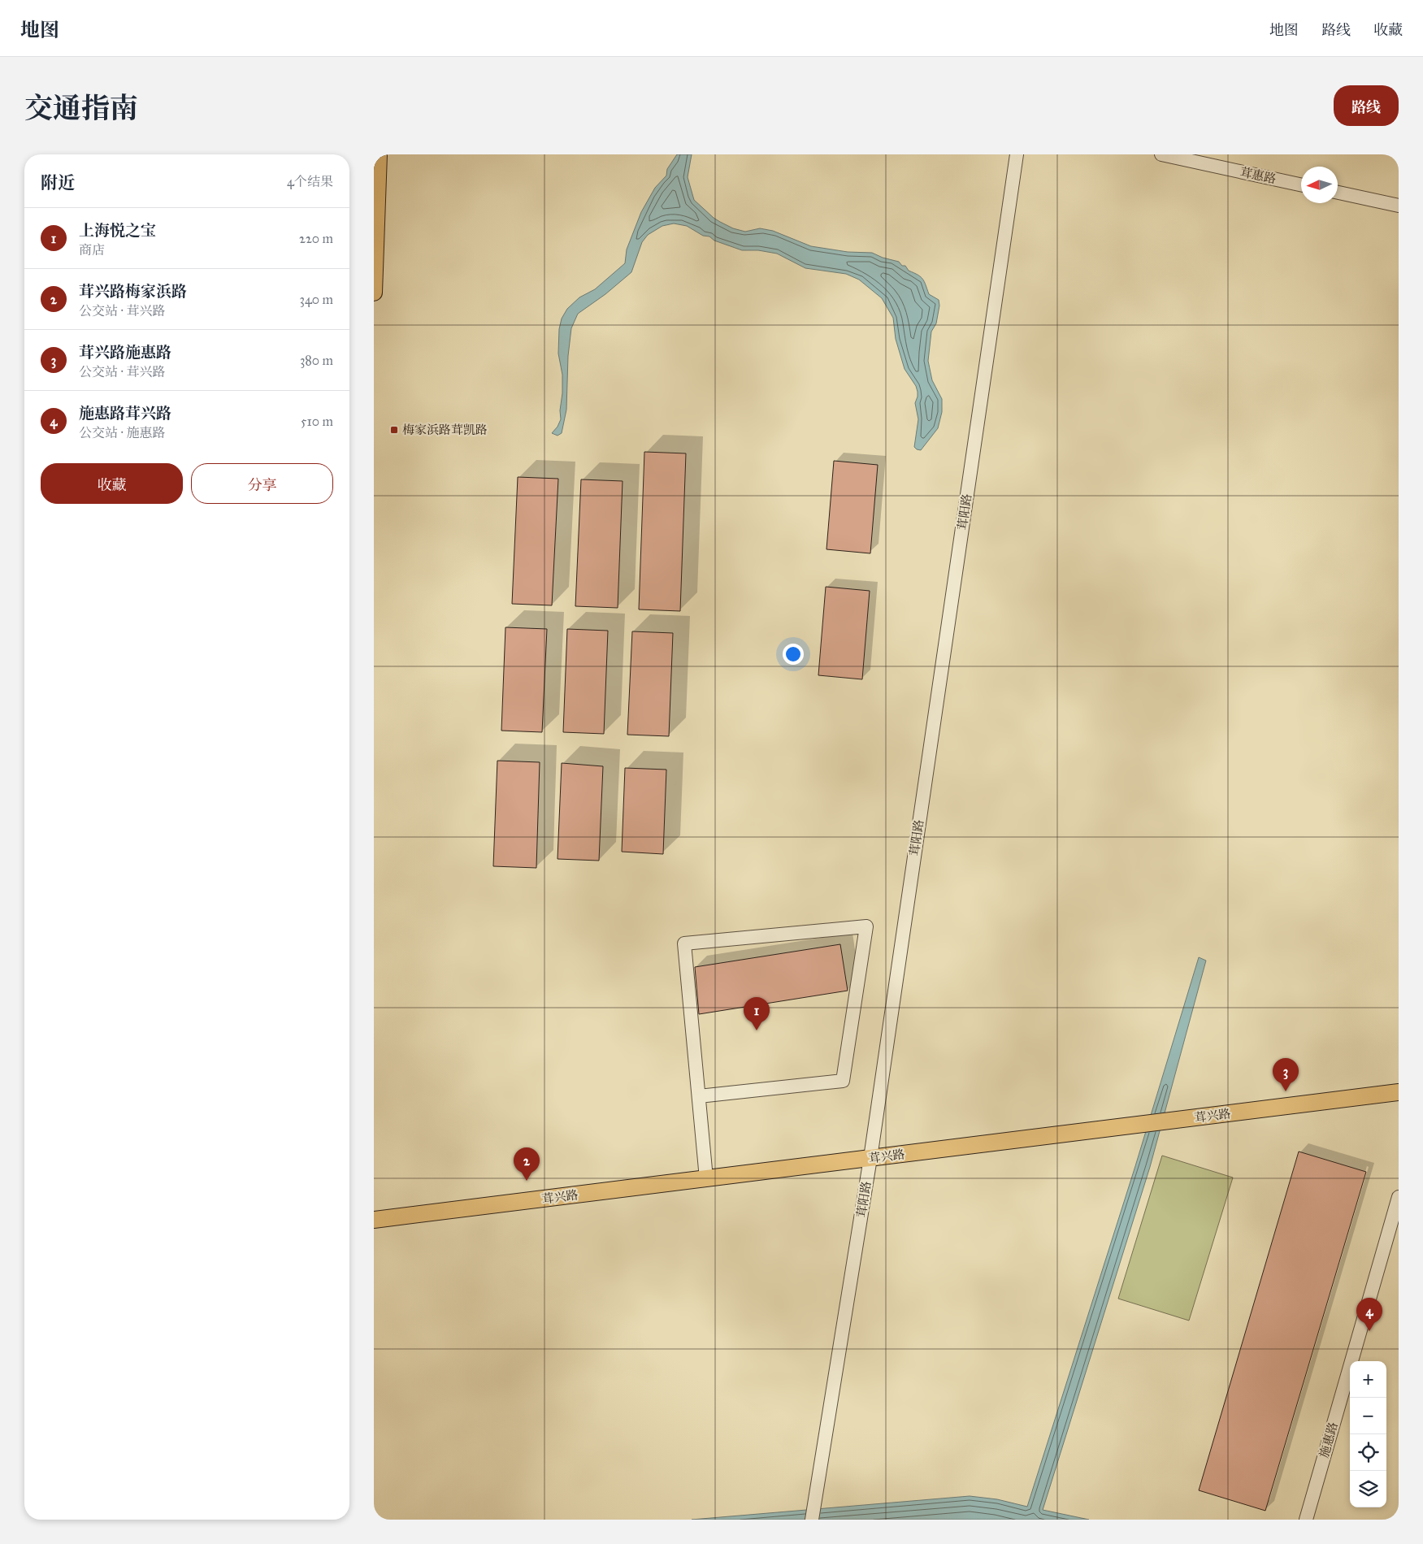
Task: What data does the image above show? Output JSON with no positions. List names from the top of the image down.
{
  "streets": {
    "main road": ["茸兴路"],
    "street": ["茸惠路", "茸阳路", "施惠路"]
  },
  "crossings": [
    ["茸阳路", "茸兴路"]
  ],
  "places": {
    "transit": ["梅家浜路茸凯路"]
  },
  "north": "left",
  "page": {
    "header": "地图",
    "nav": ["地图", "路线", "收藏"],
    "title": "交通指南",
    "buttons": [
      "路线",
      ["收藏", "分享"]
    ],
    "heading": ["附近", "4个结果"],
    "list": [
      {
        "mark": "1",
        "name": "上海悦之宝",
        "note": "商店",
        "value": "220 m"
      },
      {
        "mark": "2",
        "name": "茸兴路梅家浜路",
        "note": "公交站 · 茸兴路",
        "value": "340 m"
      },
      {
        "mark": "3",
        "name": "茸兴路施惠路",
        "note": "公交站 · 茸兴路",
        "value": "380 m"
      },
      {
        "mark": "4",
        "name": "施惠路茸兴路",
        "note": "公交站 · 施惠路",
        "value": "510 m"
      }
    ],
    "pins": [
      "1",
      "3",
      "2",
      "4"
    ],
    "map_buttons": ["+", "−"]
  }
}
